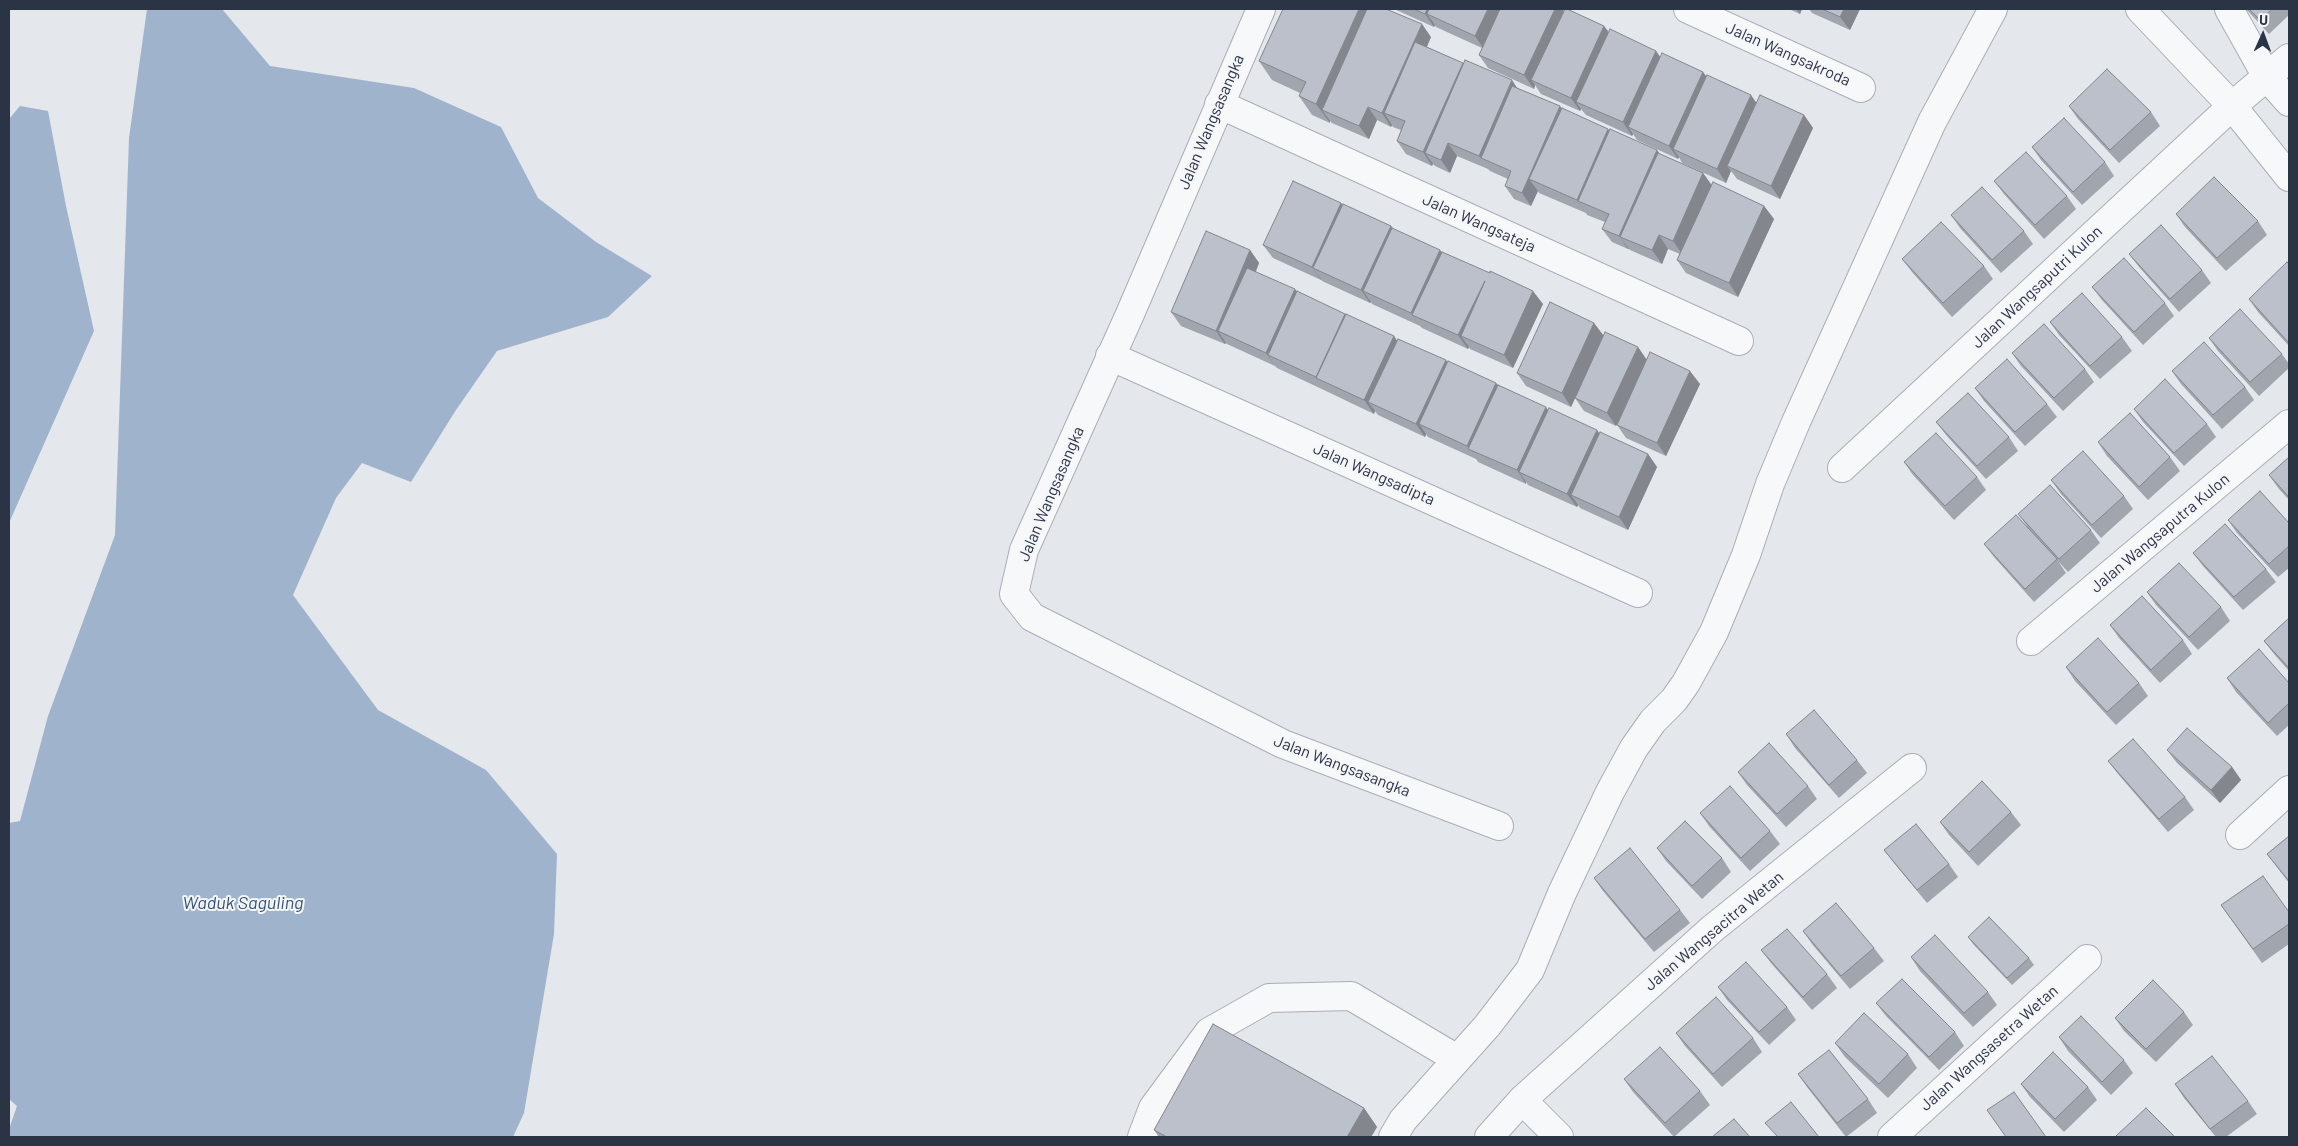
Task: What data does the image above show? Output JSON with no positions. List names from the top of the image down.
{
  "streets": {
    "street": [
      "Jalan Wangsakroda",
      "Jalan Wangsasangka",
      "Jalan Wangsateja",
      "Jalan Wangsaputri Kulon",
      "Jalan Wangsadipta",
      "Jalan Wangsaputra Kulon",
      "Jalan Wangsacitra Wetan",
      "Jalan Wangsasetra Wetan"
    ]
  },
  "crossings": [
    ["Jalan Wangsasangka", "Jalan Wangsateja"],
    ["Jalan Wangsasangka", "Jalan Wangsadipta"]
  ],
  "water": ["Waduk Saguling"],
  "north": "top"
}
